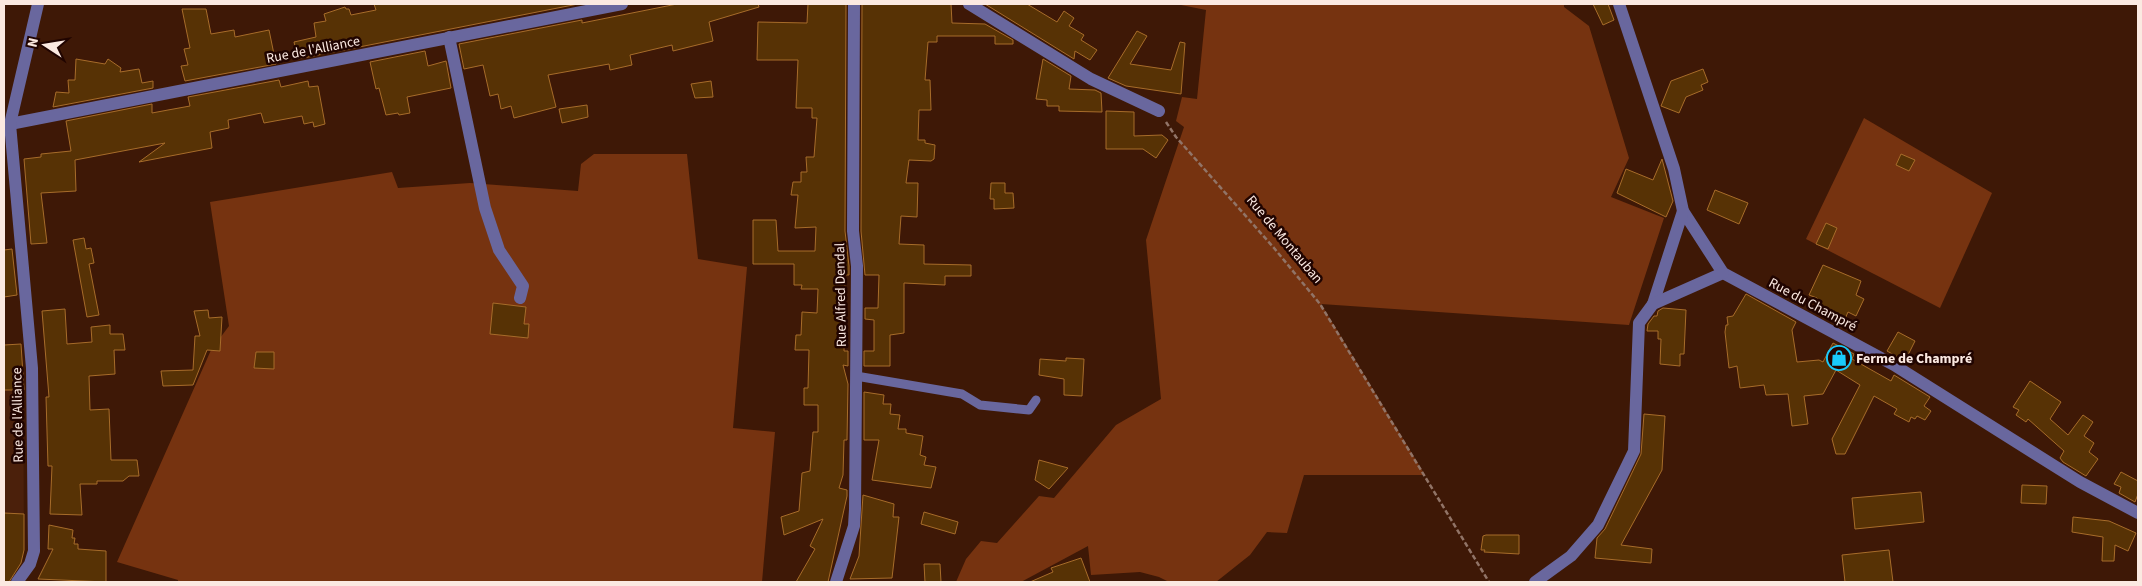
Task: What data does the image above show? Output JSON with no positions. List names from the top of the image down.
{
  "streets": {
    "street": ["Rue de l'Alliance", "Rue Alfred Dendal", "Rue du Champré"],
    "path": ["Rue de Montauban"]
  },
  "places": {
    "shop": ["Ferme de Champré"]
  },
  "north": "left"
}
